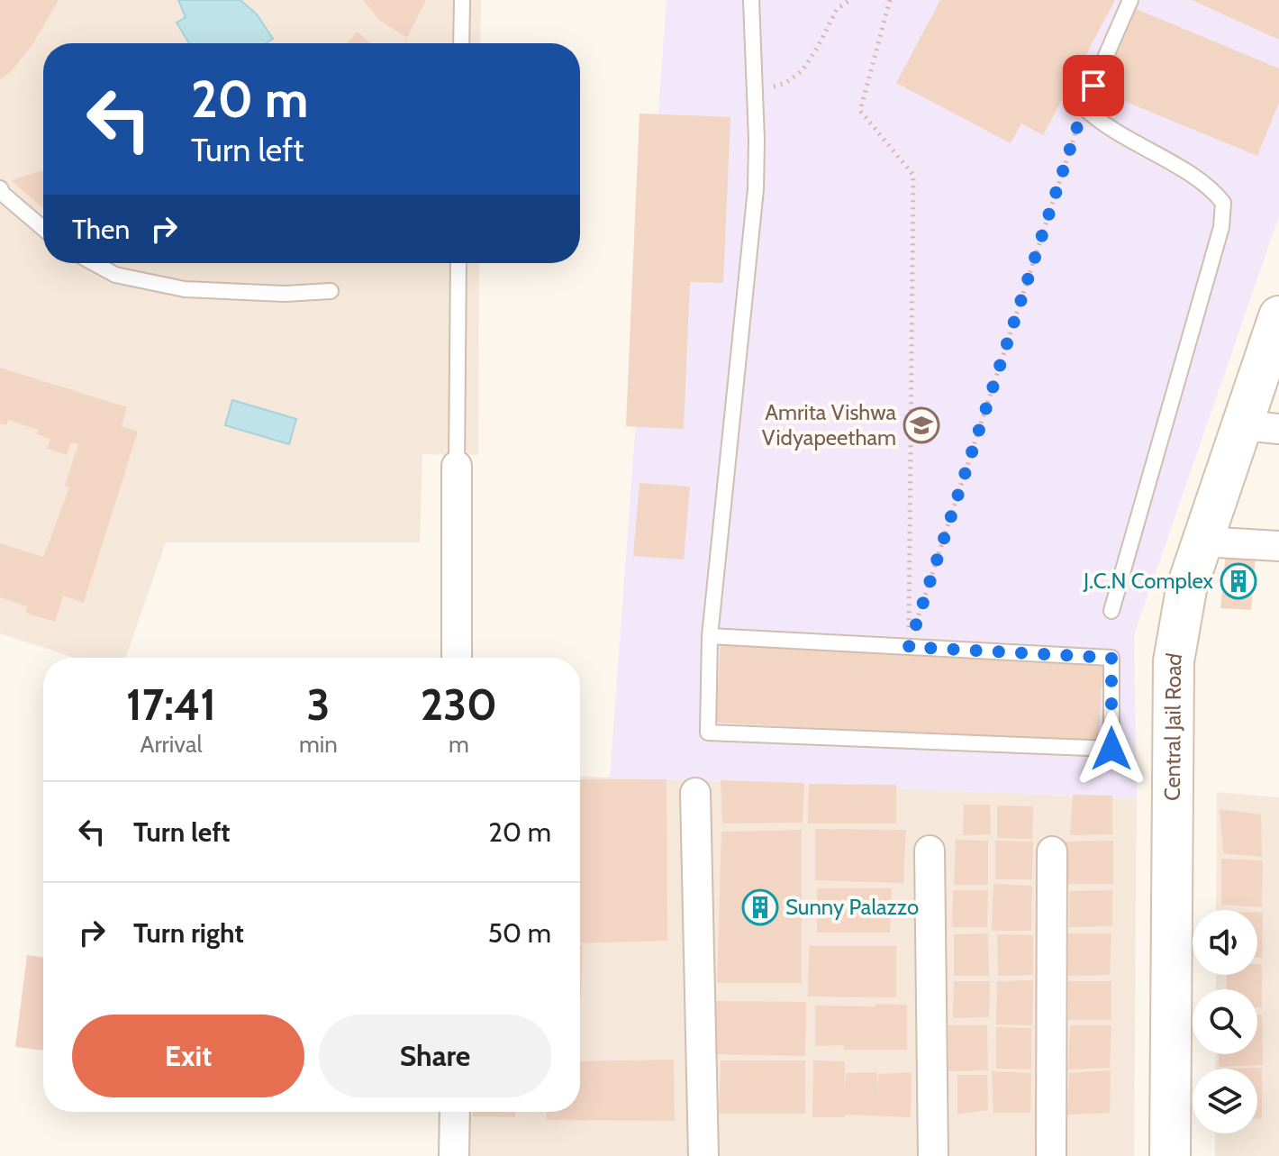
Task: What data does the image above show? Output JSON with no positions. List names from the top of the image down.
{
  "streets": {
    "main road": ["Central Jail Road"]
  },
  "places": {
    "school or university": ["Amrita Vishwa Vidyapeetham"],
    "building": ["J.C.N Complex", "Sunny Palazzo"]
  },
  "page": {
    "turn": ["20 m", "Turn left"],
    "then": "Then",
    "eta": [
      "17:41",
      "Arrival",
      "3",
      "min",
      "230",
      "m"
    ],
    "list": [
      {
        "name": "Turn left",
        "value": "20 m"
      },
      {
        "name": "Turn right",
        "value": "50 m"
      }
    ],
    "buttons": ["Exit", "Share"]
  }
}
